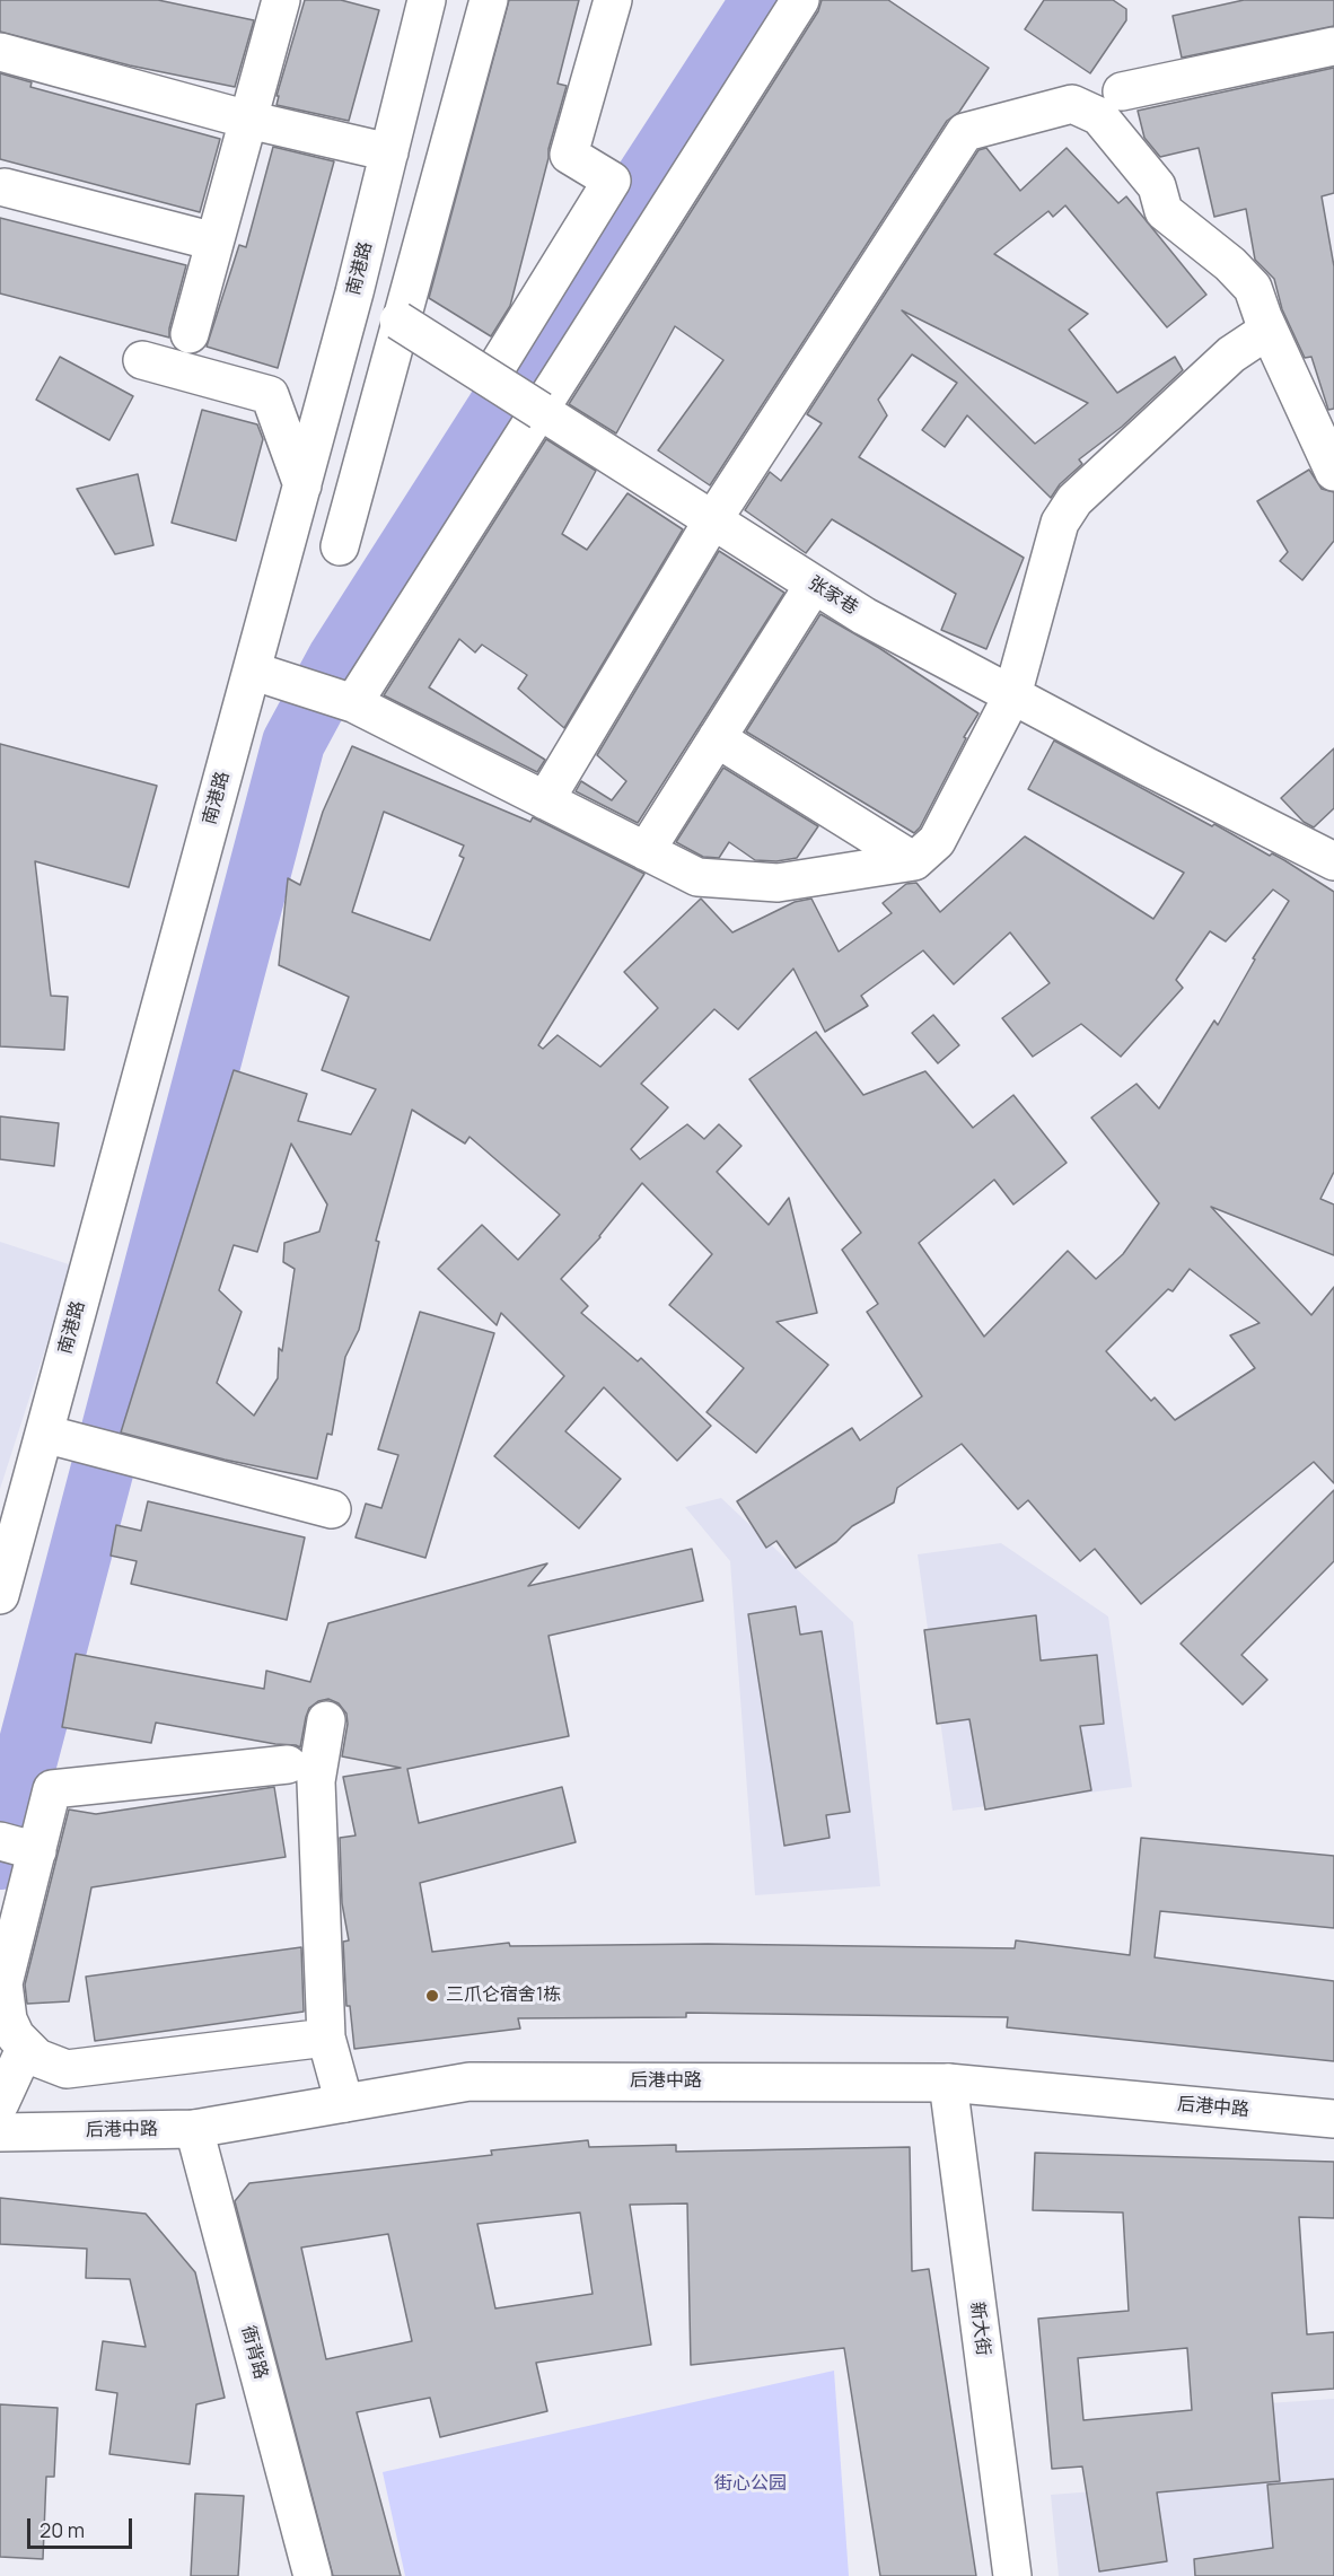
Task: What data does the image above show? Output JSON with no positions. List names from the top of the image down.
{
  "streets": {
    "street": [
      "南港路",
      "张家巷",
      "后港中路",
      "新大街",
      "衙背路"
    ]
  },
  "crossings": [
    ["南港路", "张家巷"],
    ["后港中路", "新大街"],
    ["后港中路", "衙背路"]
  ],
  "parks": ["街心公园"],
  "places": ["三爪仑宿舍1栋"],
  "scale_bar": "20 m"
}
